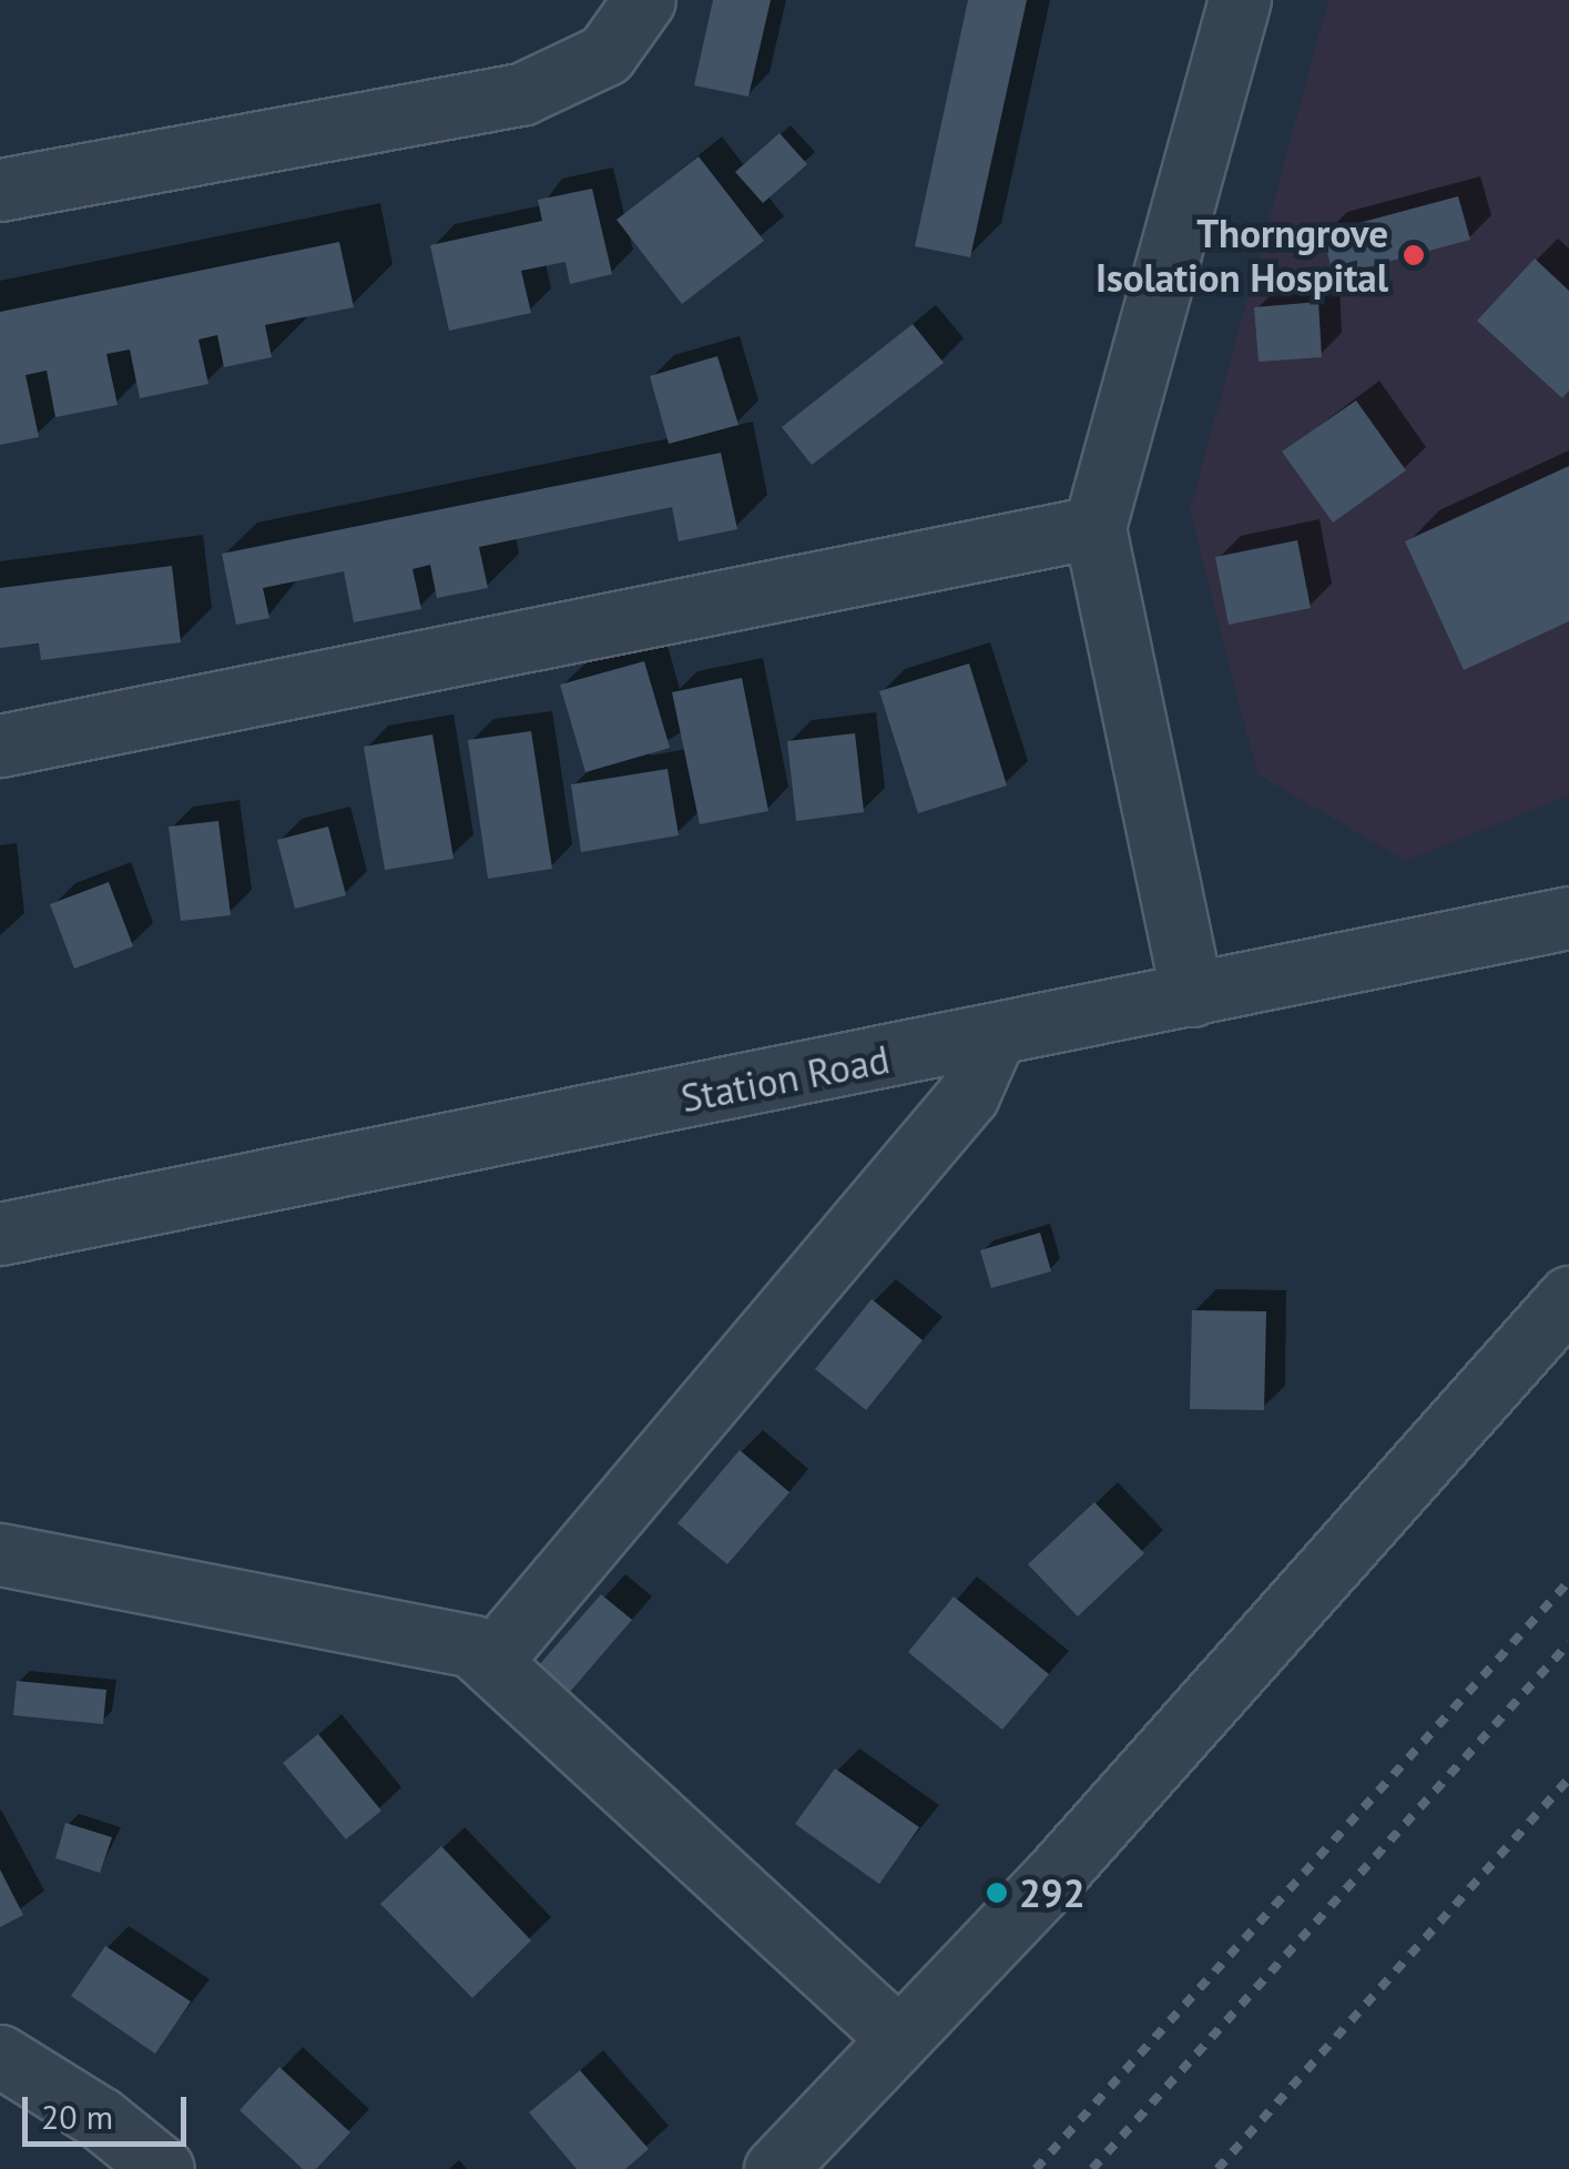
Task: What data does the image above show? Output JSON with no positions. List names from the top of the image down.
{
  "streets": {
    "street": ["Station Road"]
  },
  "places": ["Thorngrove Isolation Hospital", "292"],
  "scale_bar": "20 m"
}
